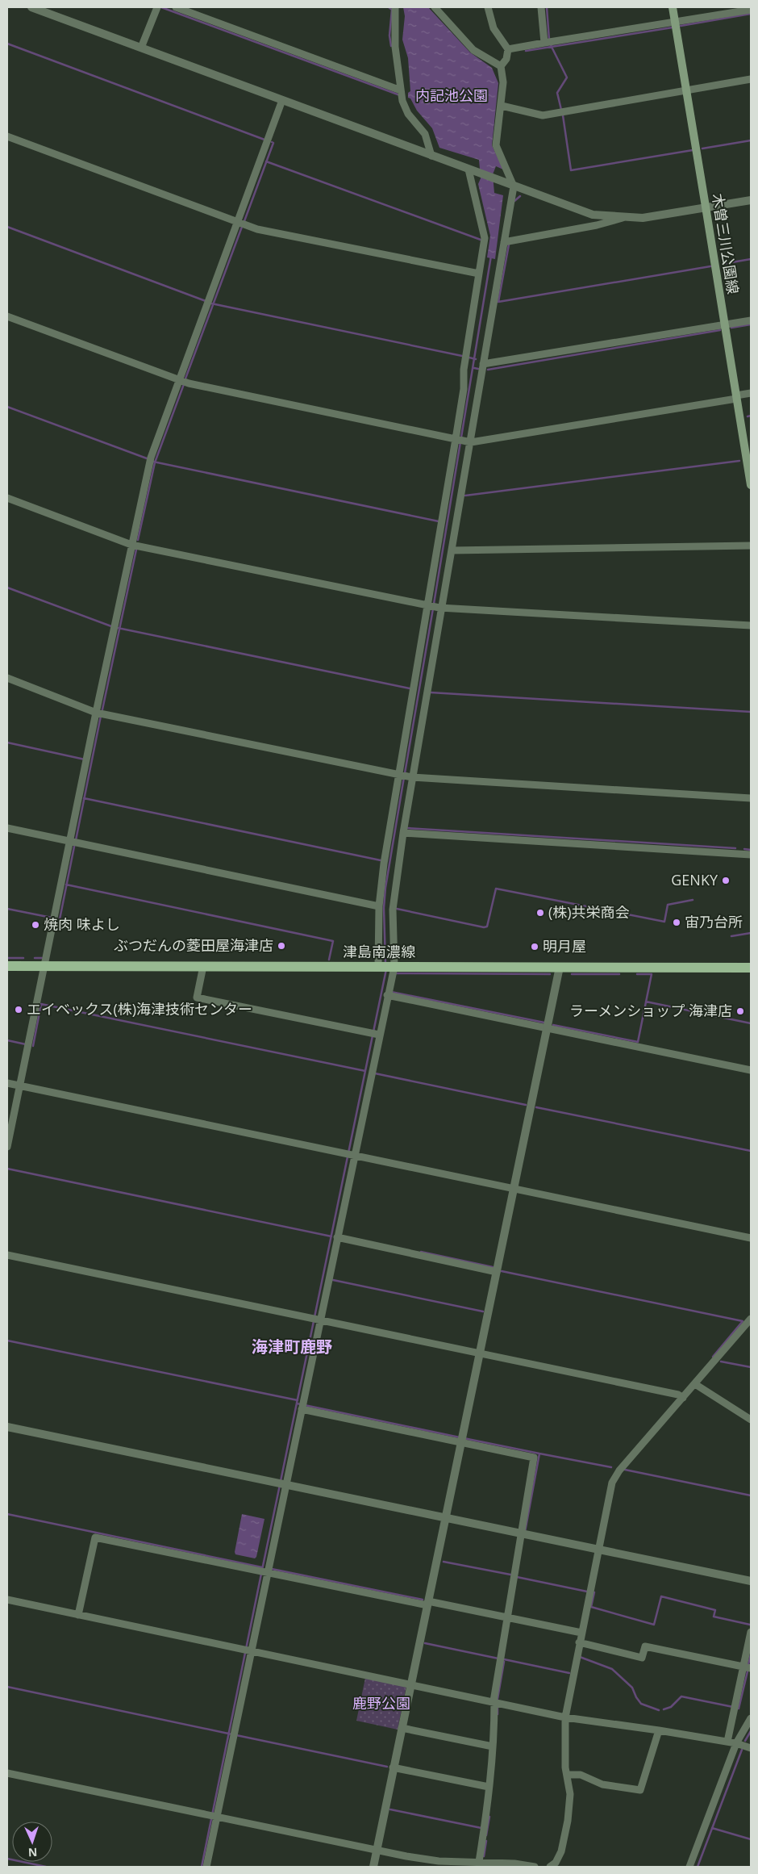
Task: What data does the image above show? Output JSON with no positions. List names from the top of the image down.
{
  "streets": {
    "main road": ["木曽三川公園線", "津島南濃線"]
  },
  "districts": ["海津町鹿野"],
  "parks": ["内記池公園", "鹿野公園"],
  "places": [
    "GENKY",
    "(株)共栄商会",
    "宙乃台所",
    "焼肉 味よし",
    "ぶつだんの菱田屋海津店",
    "明月屋",
    "エイベックス(株)海津技術センター",
    "ラーメンショップ 海津店"
  ],
  "north": "bottom"
}
